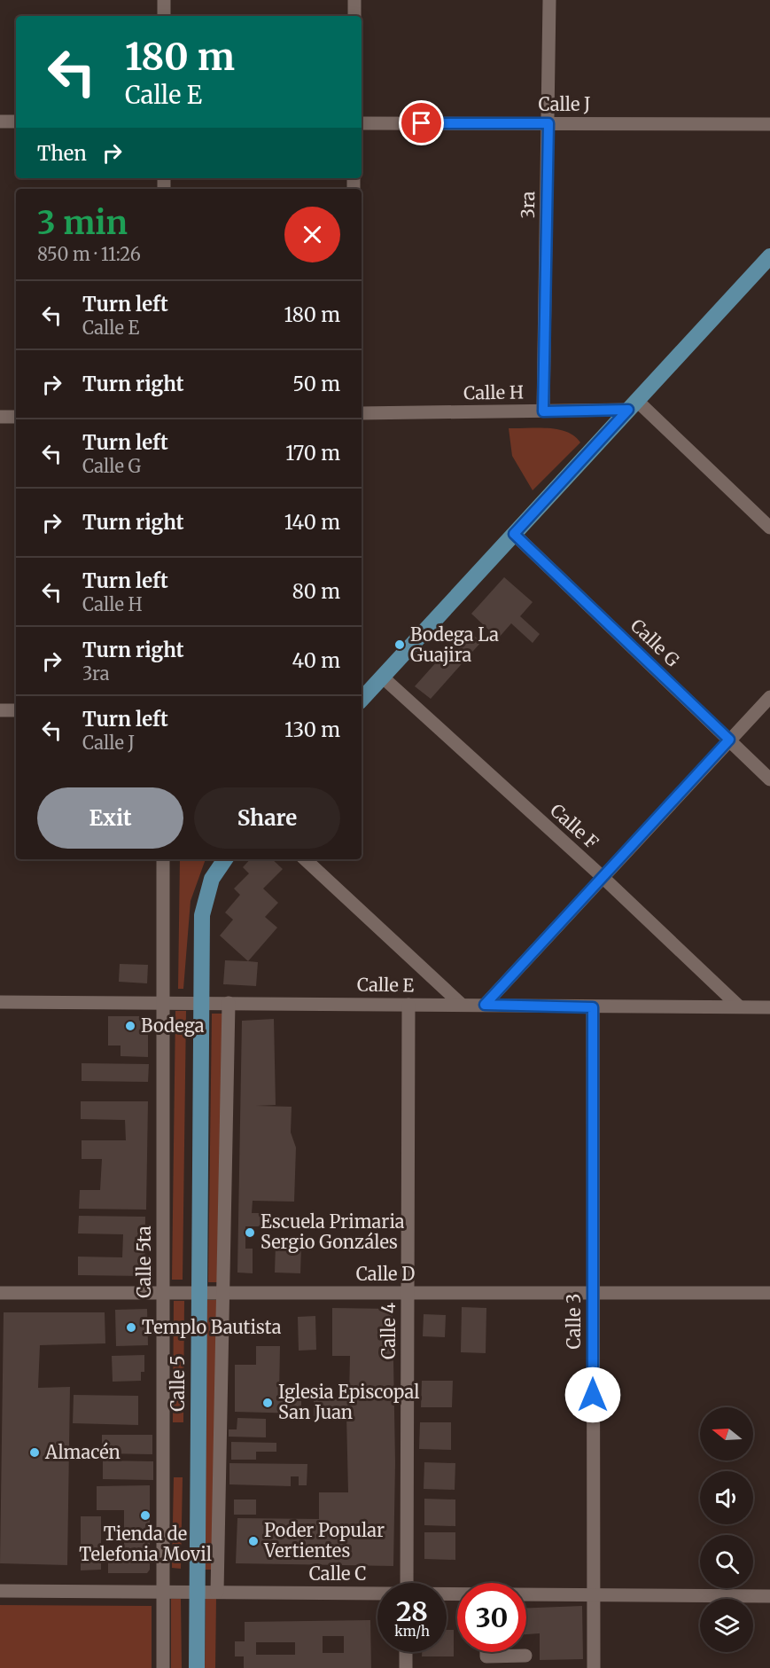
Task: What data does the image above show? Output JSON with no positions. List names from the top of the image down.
{
  "streets": {
    "main road": ["Calle 5"],
    "street": [
      "Calle J",
      "3ra",
      "Calle H",
      "Calle G",
      "Calle F",
      "Calle E",
      "Calle 5ta",
      "Calle D",
      "Calle 3",
      "Calle 4",
      "Calle C"
    ]
  },
  "crossings": [
    ["Calle J", "3ra"],
    ["3ra", "Calle H"],
    ["Calle F", "Calle E"],
    ["Calle E", "Calle 5ta"],
    ["Calle E", "Calle 3"],
    ["Calle E", "Calle 4"],
    ["Calle E", "Calle 5"],
    ["Calle 5ta", "Calle D"],
    ["Calle 5ta", "Calle C"],
    ["Calle D", "Calle 3"],
    ["Calle D", "Calle 4"],
    ["Calle D", "Calle 5"],
    ["Calle 3", "Calle C"],
    ["Calle 5", "Calle C"]
  ],
  "places": [
    "Bodega La Guajira",
    "Bodega",
    "Escuela Primaria Sergio Gonzáles",
    "Templo Bautista",
    "Iglesia Episcopal San Juan",
    "Almacén",
    "Tienda de Telefonia Movil",
    "Poder Popular Vertientes"
  ],
  "north": "left",
  "page": {
    "turn": ["180 m", "Calle E"],
    "then": "Then",
    "heading": ["3 min", "850 m · 11:26"],
    "list": [
      {
        "name": "Turn left",
        "note": "Calle E",
        "value": "180 m"
      },
      {
        "name": "Turn right",
        "value": "50 m"
      },
      {
        "name": "Turn left",
        "note": "Calle G",
        "value": "170 m"
      },
      {
        "name": "Turn right",
        "value": "140 m"
      },
      {
        "name": "Turn left",
        "note": "Calle H",
        "value": "80 m"
      },
      {
        "name": "Turn right",
        "note": "3ra",
        "value": "40 m"
      },
      {
        "name": "Turn left",
        "note": "Calle J",
        "value": "130 m"
      }
    ],
    "buttons": ["Exit", "Share"],
    "speed": "28 km/h",
    "limit": "30"
  }
}
